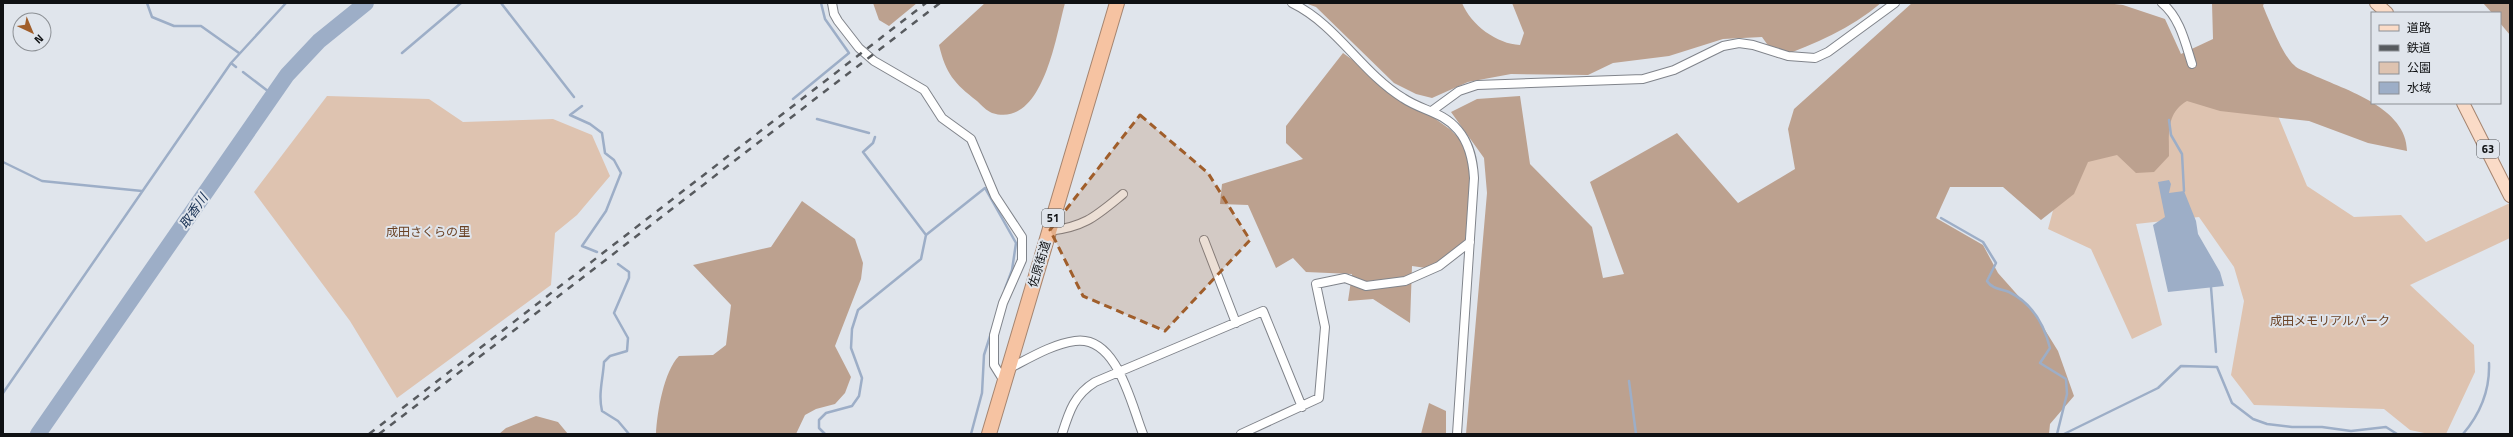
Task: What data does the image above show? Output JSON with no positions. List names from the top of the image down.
{
  "streets": {
    "highway": ["51", "佐原街道"],
    "main road": ["63"]
  },
  "water": ["取香川"],
  "parks": ["成田さくらの里", "成田メモリアルパーク"],
  "legend": [
    "道路",
    "鉄道",
    "公園",
    "水域"
  ],
  "north": "bottom right"
}
